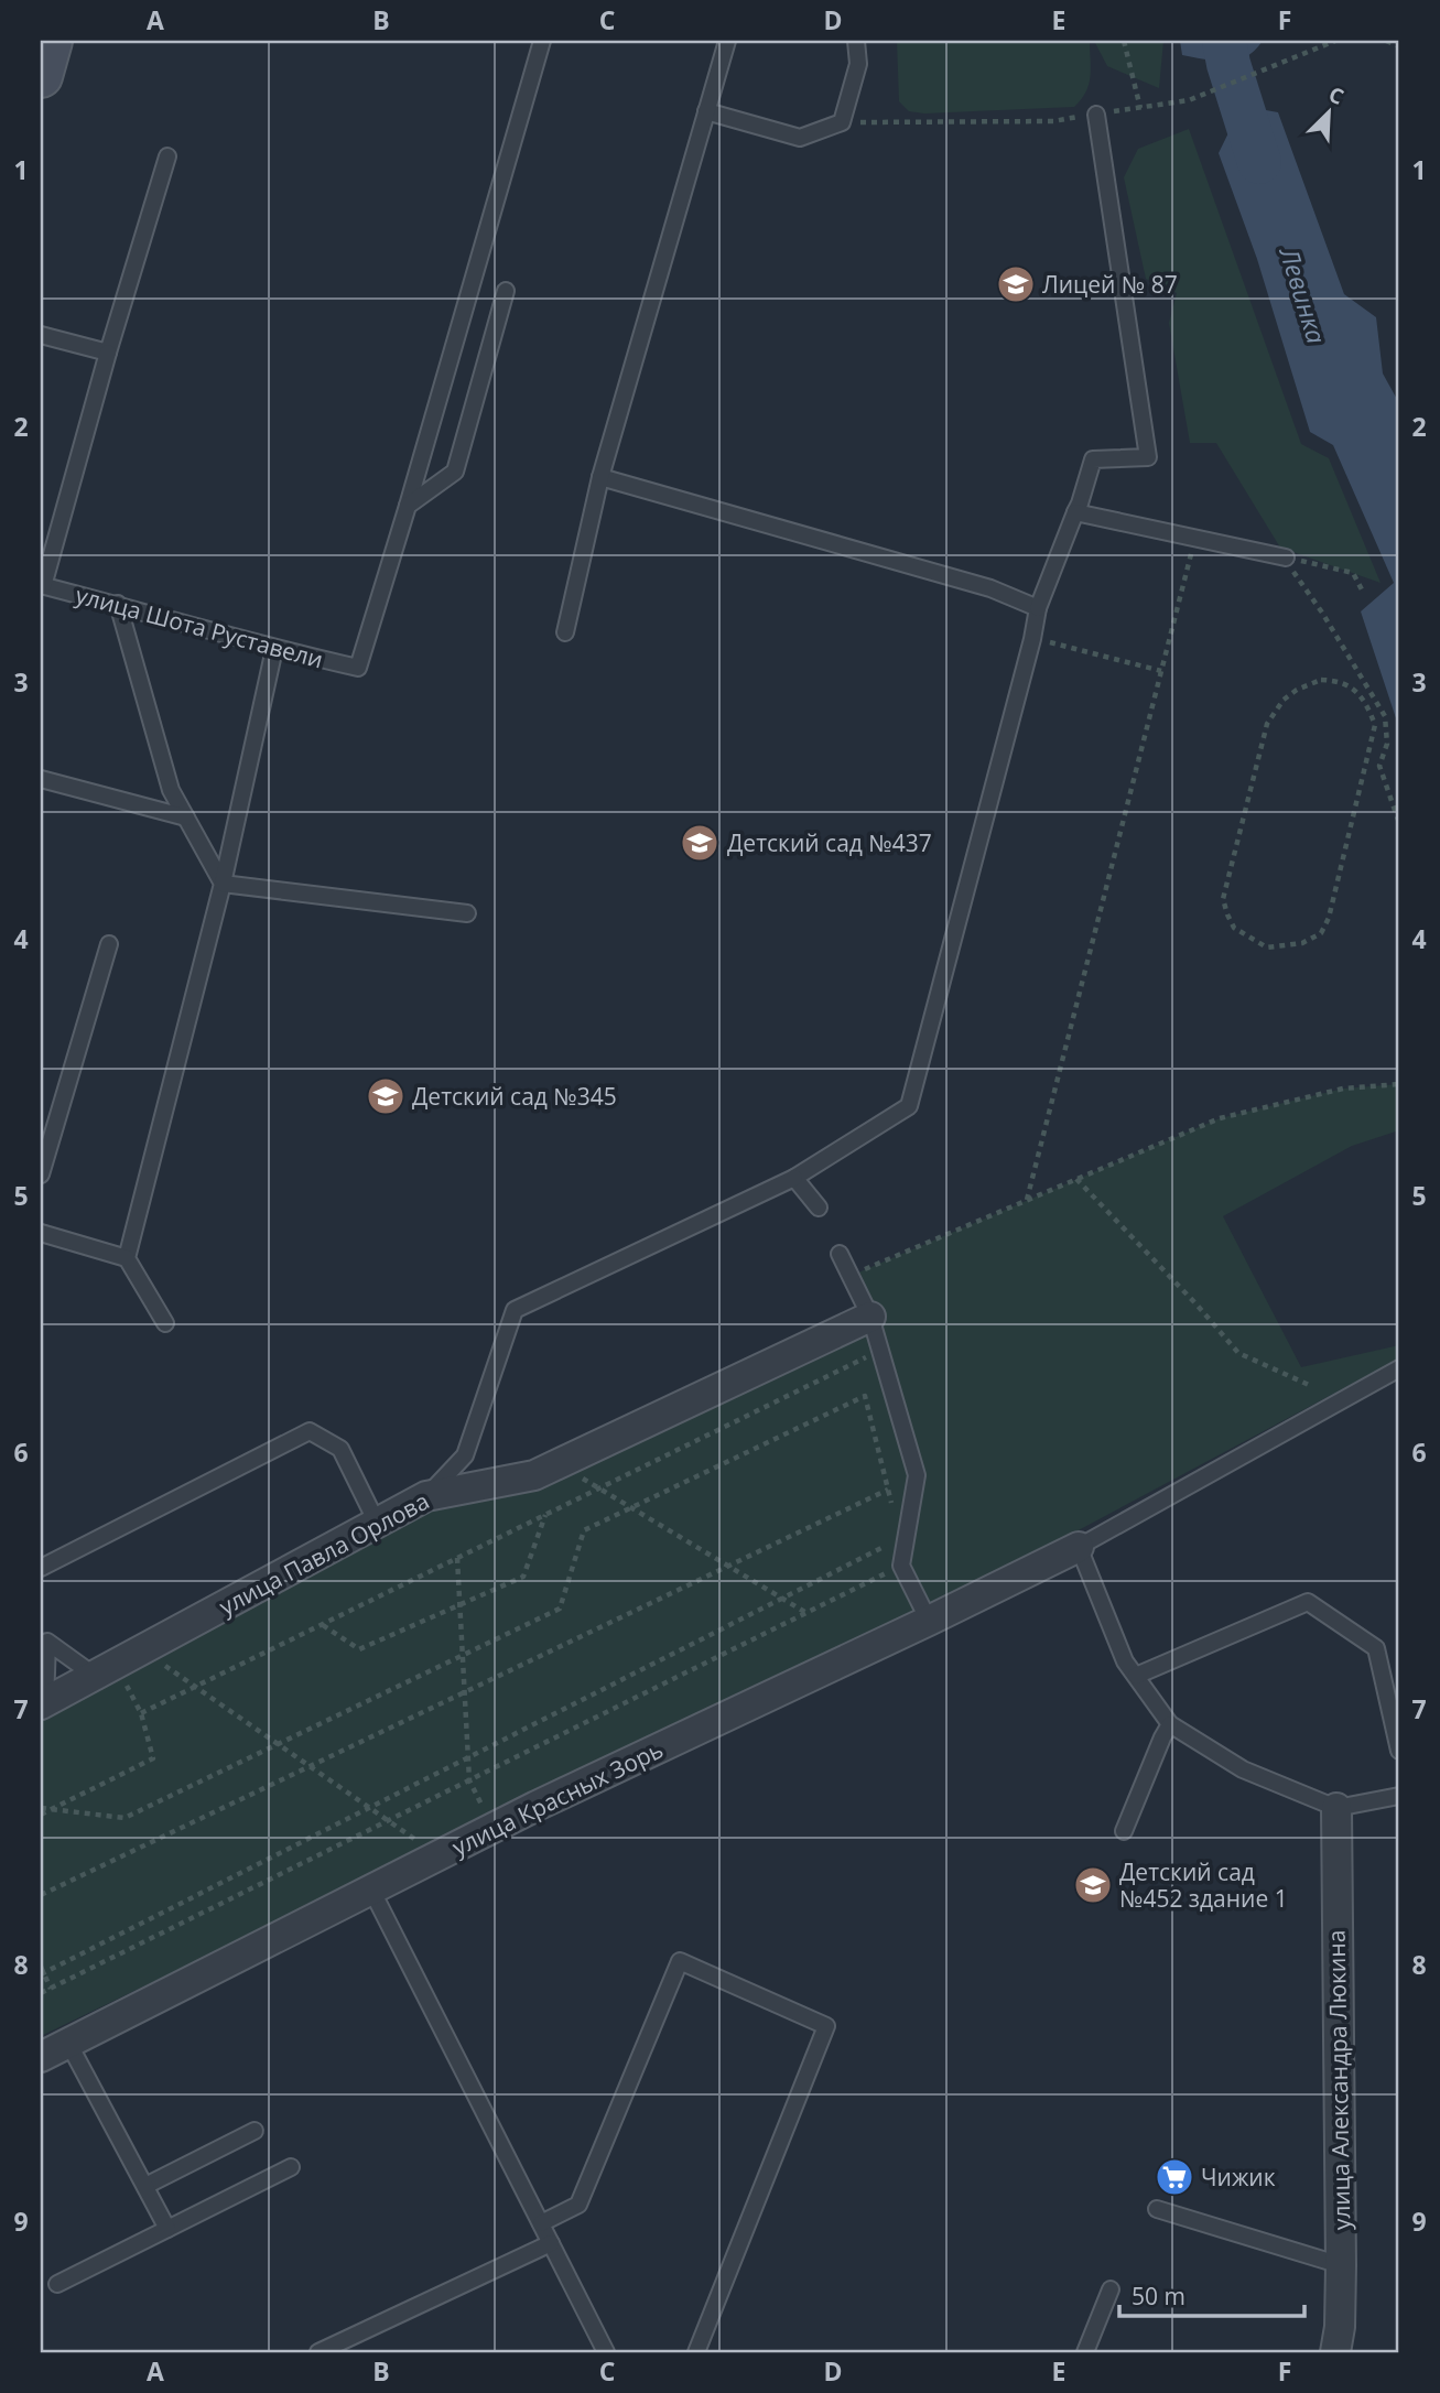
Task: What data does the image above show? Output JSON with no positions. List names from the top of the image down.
{
  "streets": {
    "street": ["улица Павла Орлова", "улица Красных Зорь", "улица Александра Люкина"],
    "lane": ["улица Шота Руставели"]
  },
  "water": ["Левинка"],
  "places": {
    "school or university": [
      "Лицей № 87",
      "Детский сад №437",
      "Детский сад №345",
      "Детский сад №452 здание 1"
    ],
    "supermarket": ["Чижик"]
  },
  "scale_bar": "50 m",
  "north": "top right",
  "grid": {
    "columns": [
      "A",
      "B",
      "C",
      "D",
      "E",
      "F"
    ],
    "rows": [
      "1",
      "2",
      "3",
      "4",
      "5",
      "6",
      "7",
      "8",
      "9"
    ]
  }
}
